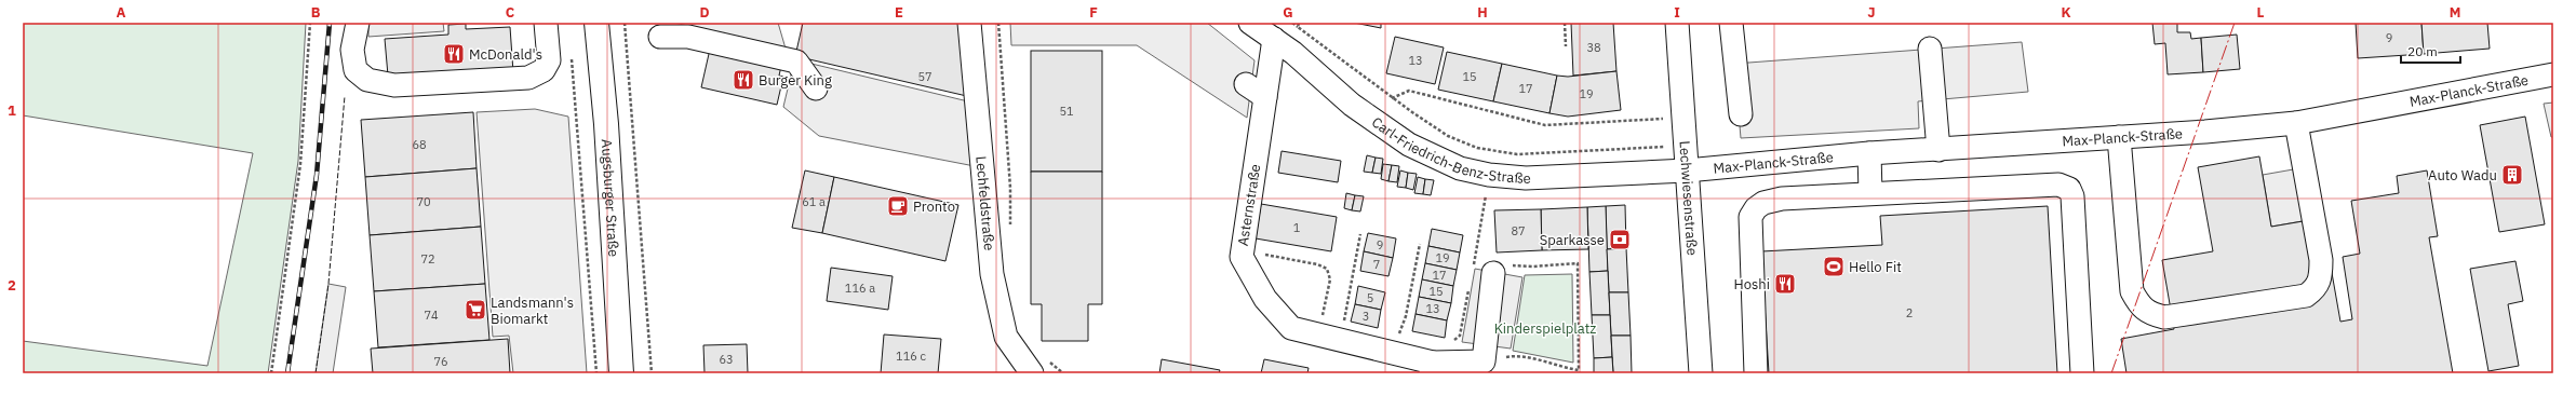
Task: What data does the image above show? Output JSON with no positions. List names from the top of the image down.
{
  "streets": {
    "main road": ["Augsburger Straße"],
    "street": [
      "Max-Planck-Straße",
      "Carl-Friedrich-Benz-Straße",
      "Lechwiesenstraße",
      "Lechfeldstraße",
      "Asternstraße"
    ]
  },
  "crossings": [
    ["Max-Planck-Straße", "Carl-Friedrich-Benz-Straße"],
    ["Max-Planck-Straße", "Lechwiesenstraße"],
    ["Carl-Friedrich-Benz-Straße", "Lechwiesenstraße"],
    ["Carl-Friedrich-Benz-Straße", "Asternstraße"]
  ],
  "parks": ["Kinderspielplatz"],
  "places": {
    "restaurant": ["McDonald's", "Burger King", "Hoshi"],
    "building": ["Auto Wadu"],
    "cafe": ["Pronto"],
    "bank": ["Sparkasse"],
    "sports": ["Hello Fit"],
    "supermarket": ["Landsmann's Biomarkt"]
  },
  "house_numbers": [
    "9",
    "38",
    "13",
    "57",
    "15",
    "17",
    "19",
    "51",
    "68",
    "70",
    "61 a",
    "1",
    "87",
    "9",
    "19",
    "72",
    "7",
    "17",
    "116 a",
    "15",
    "5",
    "13",
    "2",
    "74",
    "3",
    "116 c",
    "63",
    "76"
  ],
  "scale_bar": "20 m",
  "grid": {
    "columns": [
      "A",
      "B",
      "C",
      "D",
      "E",
      "F",
      "G",
      "H",
      "I",
      "J",
      "K",
      "L",
      "M"
    ],
    "rows": ["1", "2"]
  }
}
